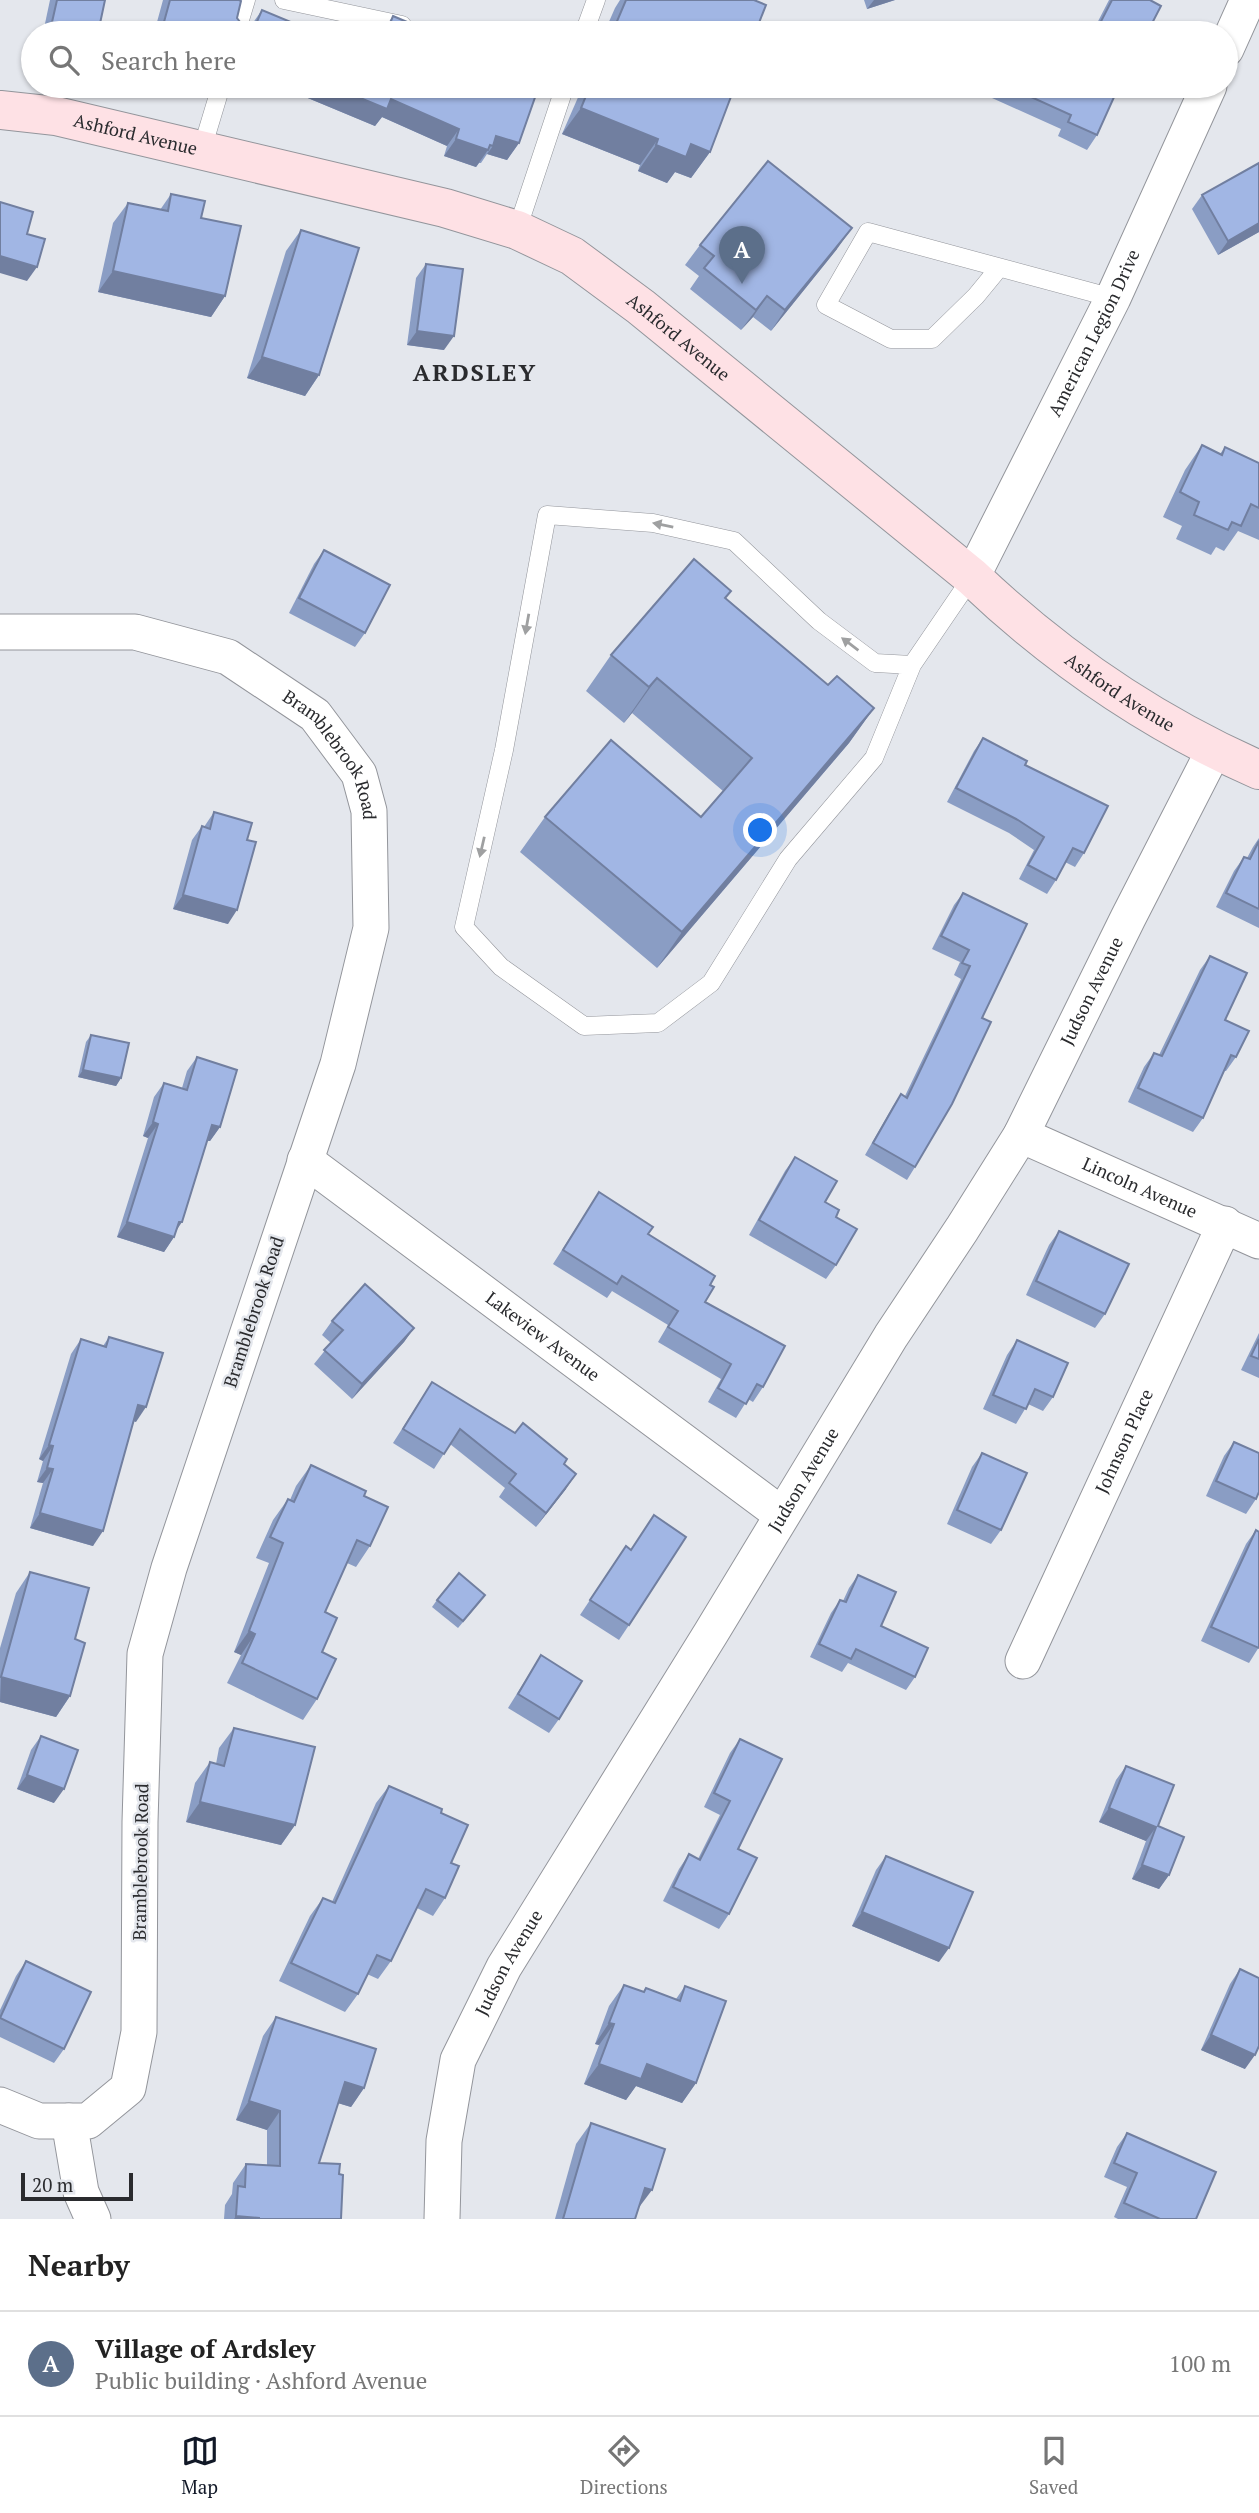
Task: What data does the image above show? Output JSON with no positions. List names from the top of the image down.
{
  "streets": {
    "main road": ["Ashford Avenue"],
    "street": [
      "American Legion Drive",
      "Bramblebrook Road",
      "Judson Avenue",
      "Lincoln Avenue",
      "Lakeview Avenue",
      "Johnson Place"
    ]
  },
  "crossings": [
    ["Ashford Avenue", "American Legion Drive"],
    ["Ashford Avenue", "Judson Avenue"],
    ["Bramblebrook Road", "Lakeview Avenue"],
    ["Judson Avenue", "Lincoln Avenue"],
    ["Judson Avenue", "Lakeview Avenue"],
    ["Lincoln Avenue", "Johnson Place"]
  ],
  "districts": ["ARDSLEY"],
  "scale_bar": "20 m",
  "page": {
    "search": "Search here",
    "pins": "A",
    "scale": "20 m",
    "heading": "Nearby",
    "list": [
      {
        "mark": "A",
        "name": "Village of Ardsley",
        "note": "Public building · Ashford Avenue",
        "value": "100 m"
      }
    ],
    "nav": ["Map", "Directions", "Saved"]
  }
}
